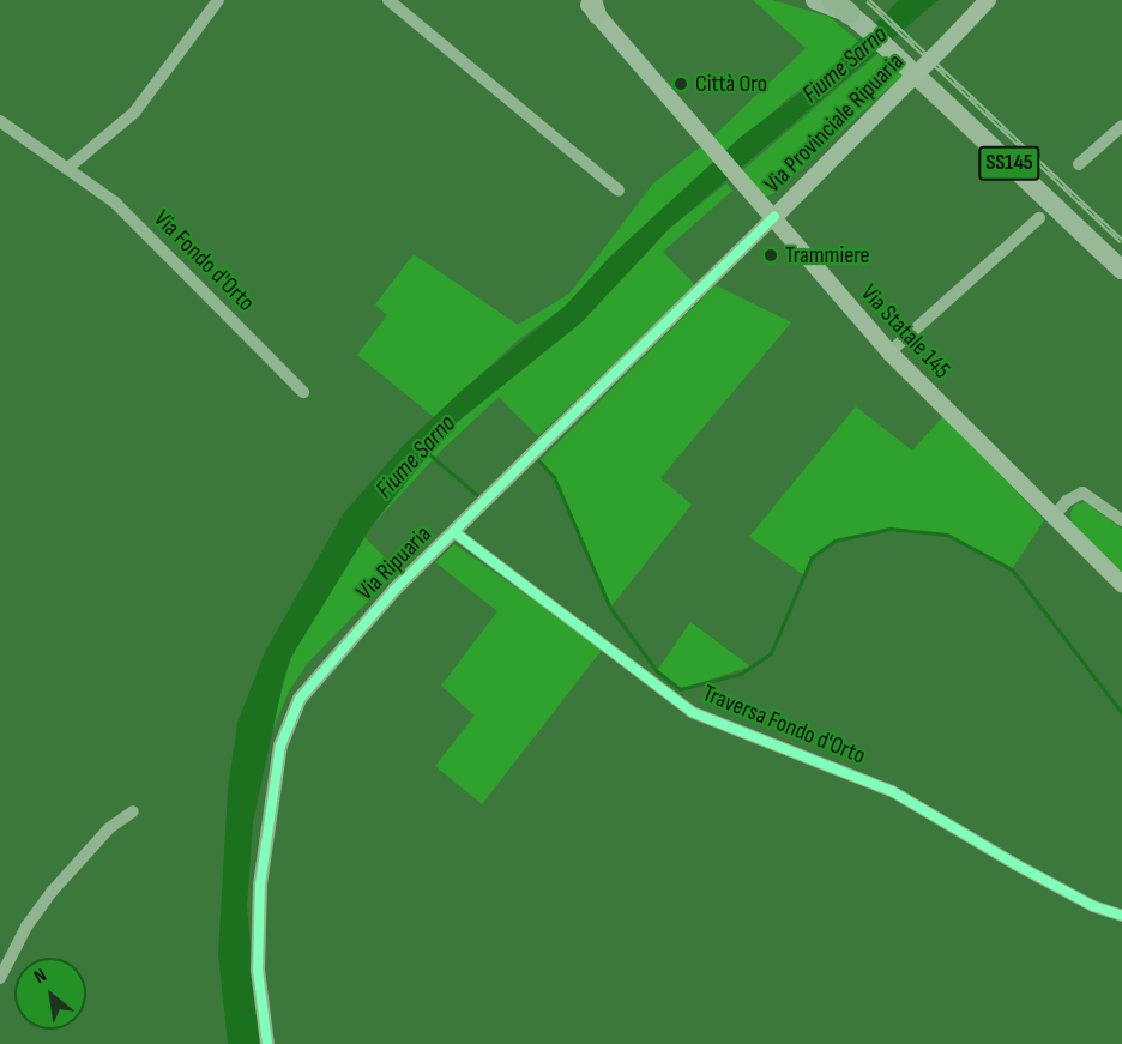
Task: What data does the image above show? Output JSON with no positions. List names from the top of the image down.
{
  "streets": {
    "highway": ["SS145"],
    "main road": ["Via Provinciale Ripuaria", "Via Statale 145"],
    "street": ["Via Fondo d'Orto", "Via Ripuaria", "Traversa Fondo d'Orto"]
  },
  "crossings": [
    ["Via Provinciale Ripuaria", "Via Statale 145"],
    ["Via Provinciale Ripuaria", "Via Ripuaria"],
    ["Via Statale 145", "Via Ripuaria"],
    ["Via Ripuaria", "Traversa Fondo d'Orto"]
  ],
  "water": ["Fiume Sarno"],
  "places": ["Città Oro", "Trammiere"],
  "north": "top left"
}
